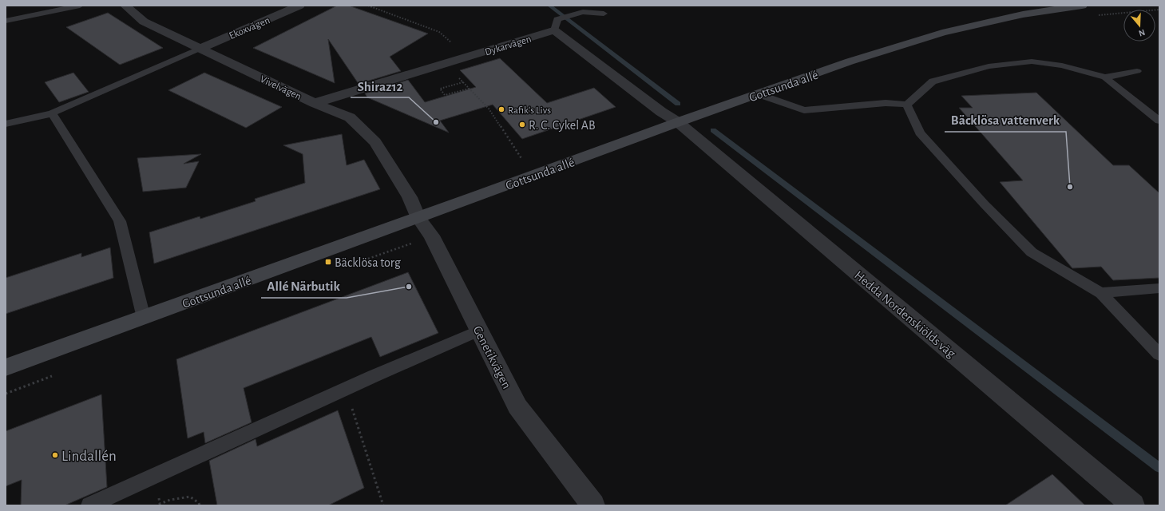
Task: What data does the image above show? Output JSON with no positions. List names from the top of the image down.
{
  "streets": {
    "street": [
      "Ekoxvägen",
      "Dykarvägen",
      "Gottsunda allé",
      "Vivelvägen",
      "Hedda Nordenskiölds väg",
      "Genetikvägen"
    ]
  },
  "crossings": [
    ["Ekoxvägen", "Vivelvägen"],
    ["Dykarvägen", "Vivelvägen"],
    ["Gottsunda allé", "Hedda Nordenskiölds väg"],
    ["Gottsunda allé", "Genetikvägen"],
    ["Vivelvägen", "Genetikvägen"]
  ],
  "places": {
    "other": [
      "Rafik's Livs",
      "Shiraz12",
      "R. C. Cykel AB",
      "Bäcklösa vattenverk",
      "Allé Närbutik",
      "Lindallén"
    ],
    "transit": ["Bäcklösa torg"]
  },
  "north": "bottom"
}
